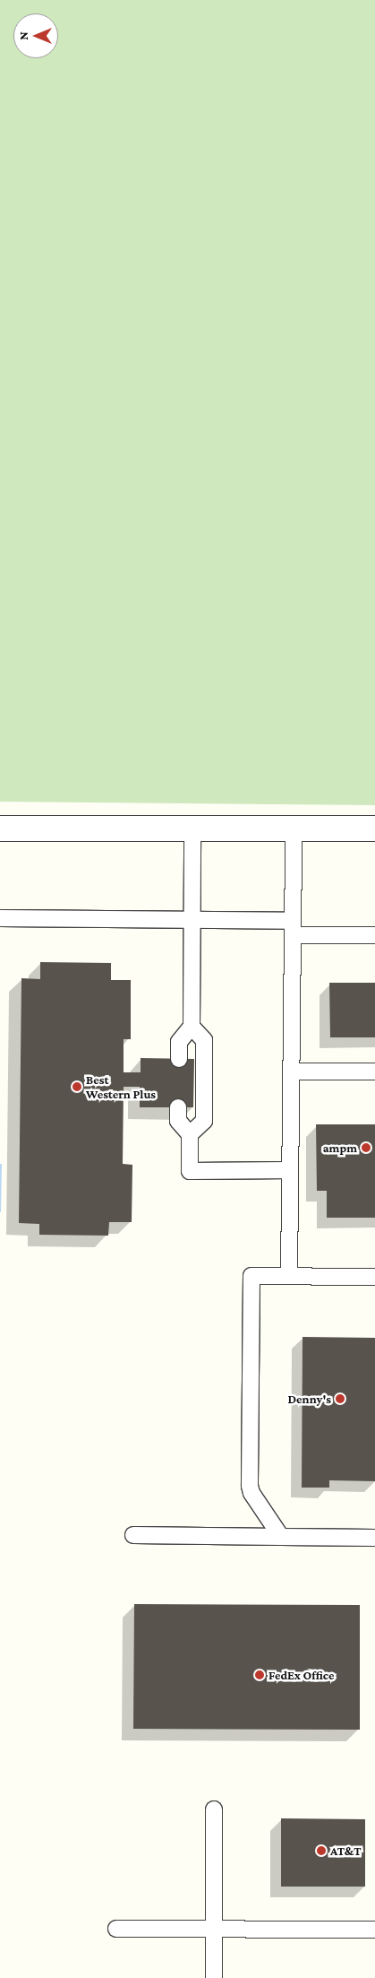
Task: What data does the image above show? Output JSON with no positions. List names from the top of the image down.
{
  "places": [
    "Best Western Plus",
    "ampm",
    "Denny's",
    "FedEx Office",
    "AT&T"
  ],
  "north": "left"
}
